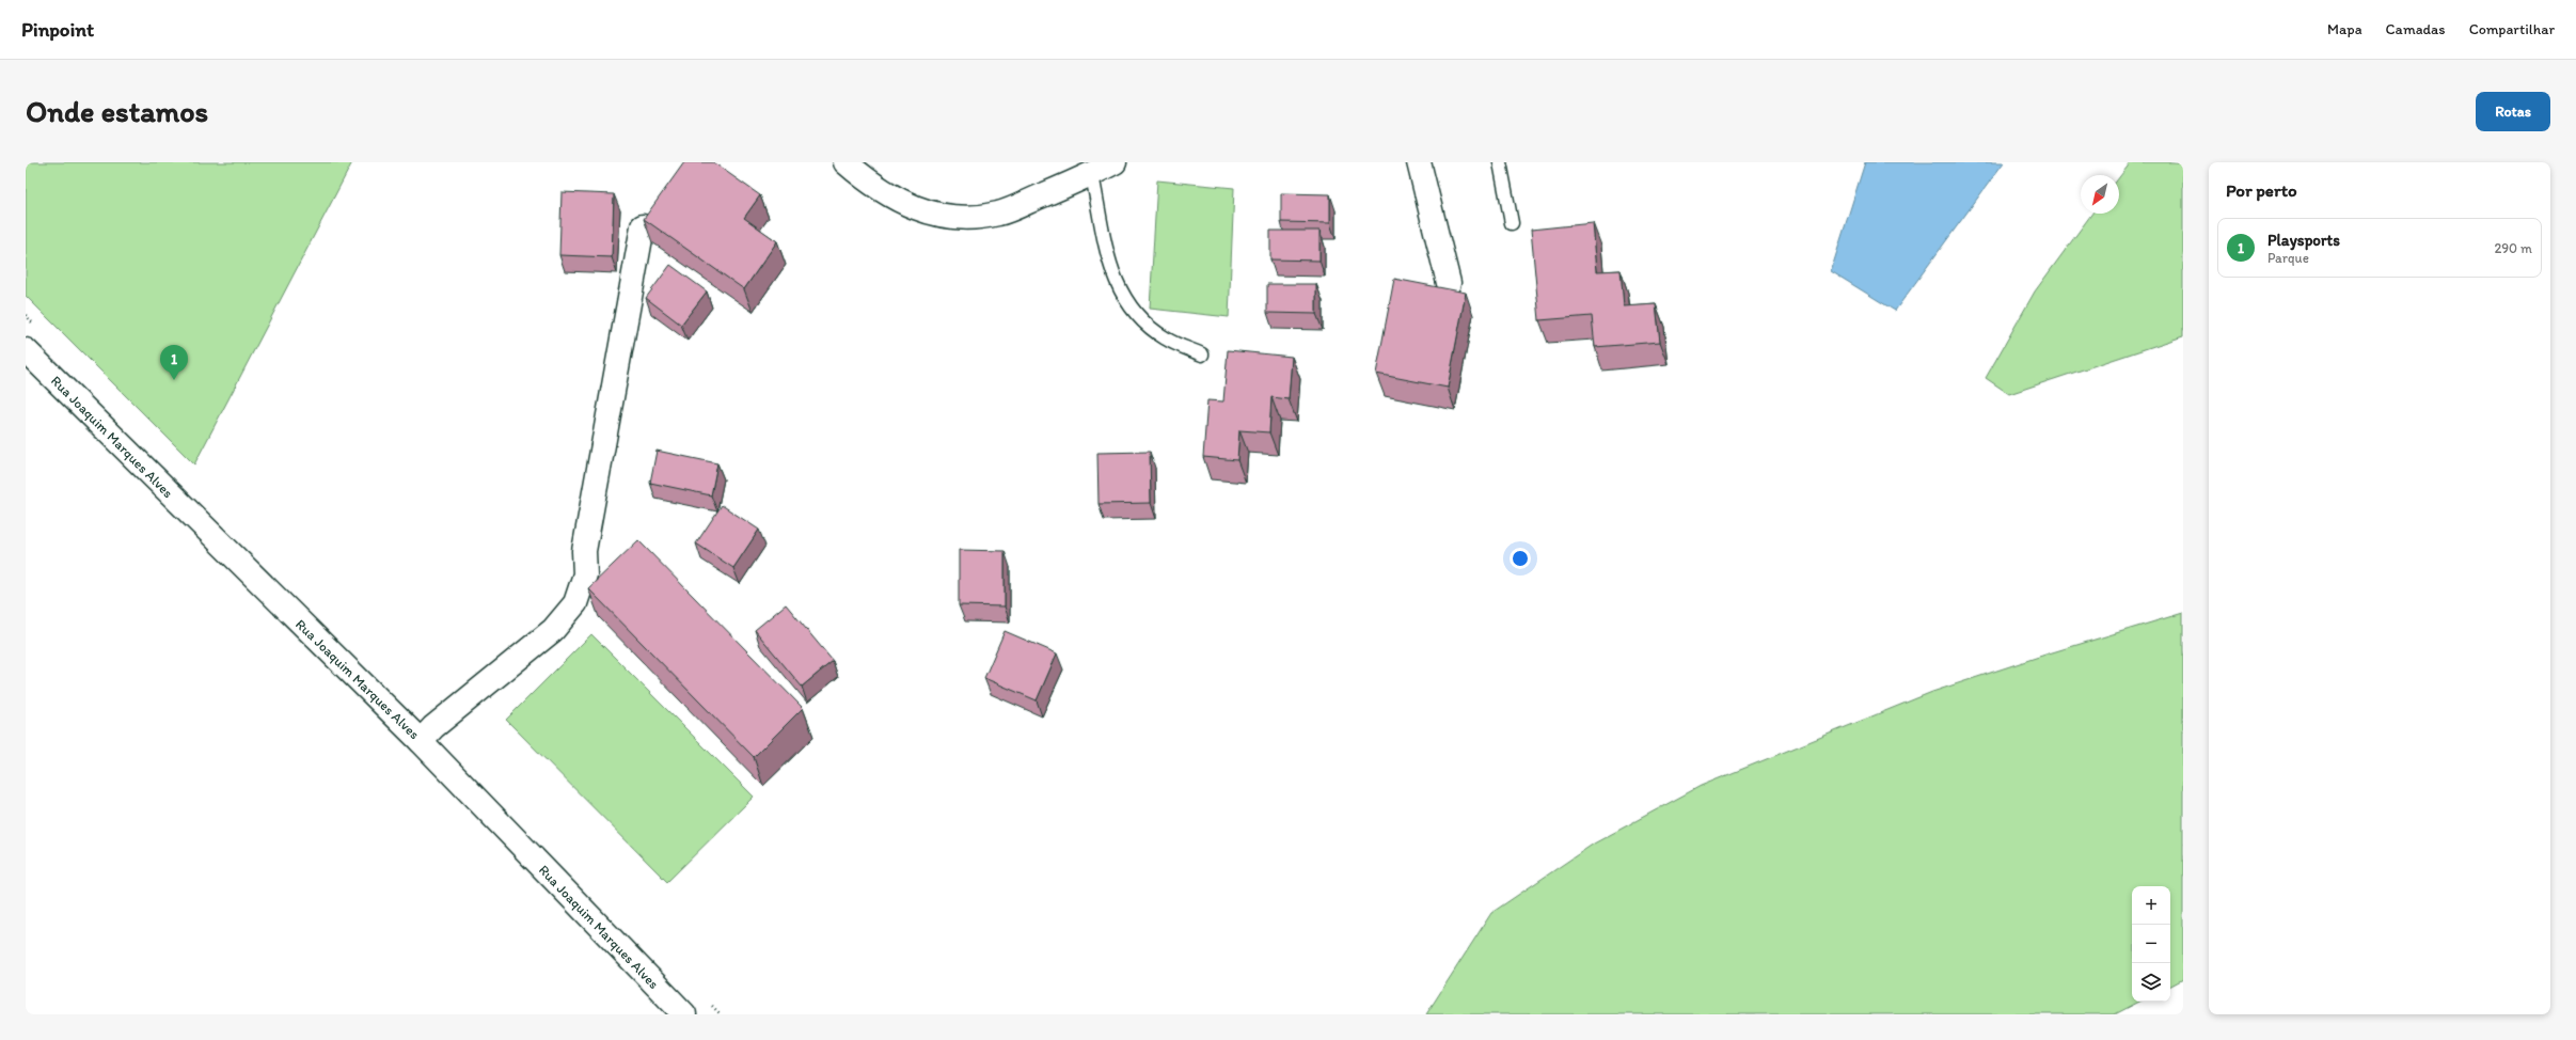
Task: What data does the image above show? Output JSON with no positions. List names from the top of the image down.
{
  "streets": {
    "street": ["Rua Joaquim Marques Alves"]
  },
  "north": "bottom left",
  "page": {
    "header": "Pinpoint",
    "nav": ["Mapa", "Camadas", "Compartilhar"],
    "buttons": "Rotas",
    "title": "Onde estamos",
    "heading": "Por perto",
    "list": [
      {
        "mark": "1",
        "name": "Playsports",
        "note": "Parque",
        "value": "290 m"
      }
    ],
    "pins": "1",
    "map_buttons": ["+", "−"]
  }
}
